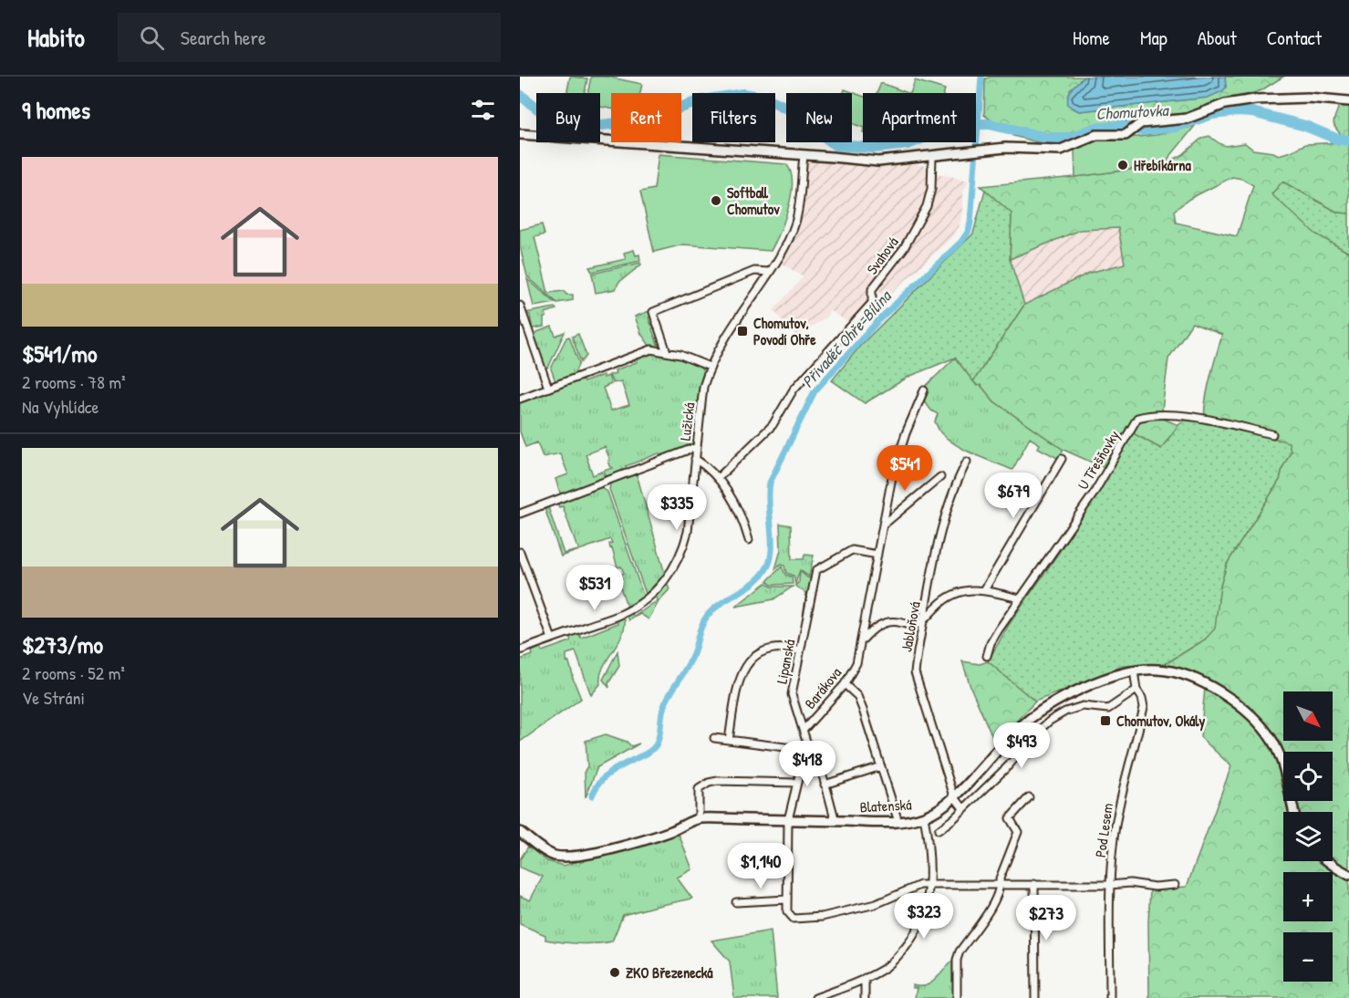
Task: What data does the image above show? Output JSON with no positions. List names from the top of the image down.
{
  "streets": {
    "street": [
      "Svahová",
      "Lužická",
      "U Třešňovky",
      "Jabloňová",
      "Lipanská",
      "Barákova",
      "Blatenská",
      "Pod Lesem"
    ]
  },
  "crossings": [
    ["Jabloňová", "Blatenská"],
    ["Lipanská", "Barákova"],
    ["Lipanská", "Blatenská"],
    ["Blatenská", "Pod Lesem"]
  ],
  "water": ["Chomutovka", "Přivaděč Ohře-Bílina"],
  "places": {
    "other": ["Hřebíkárna", "Softball Chomutov", "ZKO Březenecká"],
    "transit": ["Chomutov, Povodí Ohře", "Chomutov, Okály"]
  },
  "north": "bottom right",
  "page": {
    "header": "Habito",
    "search": "Search here",
    "nav": [
      "Home",
      "Map",
      "About",
      "Contact"
    ],
    "heading": "9 homes",
    "chip": [
      "Buy",
      "Rent",
      "Filters",
      "New",
      "Apartment"
    ],
    "list": [
      {
        "name": "$541/mo",
        "note": "2 rooms · 78 m² · Na Vyhlídce"
      },
      {
        "name": "$273/mo",
        "note": "2 rooms · 52 m² · Ve Stráni"
      }
    ],
    "price": [
      "$541",
      "$679",
      "$335",
      "$531",
      "$493",
      "$418",
      "$1,140",
      "$323",
      "$273"
    ],
    "map_buttons": ["+", "−"]
  }
}
